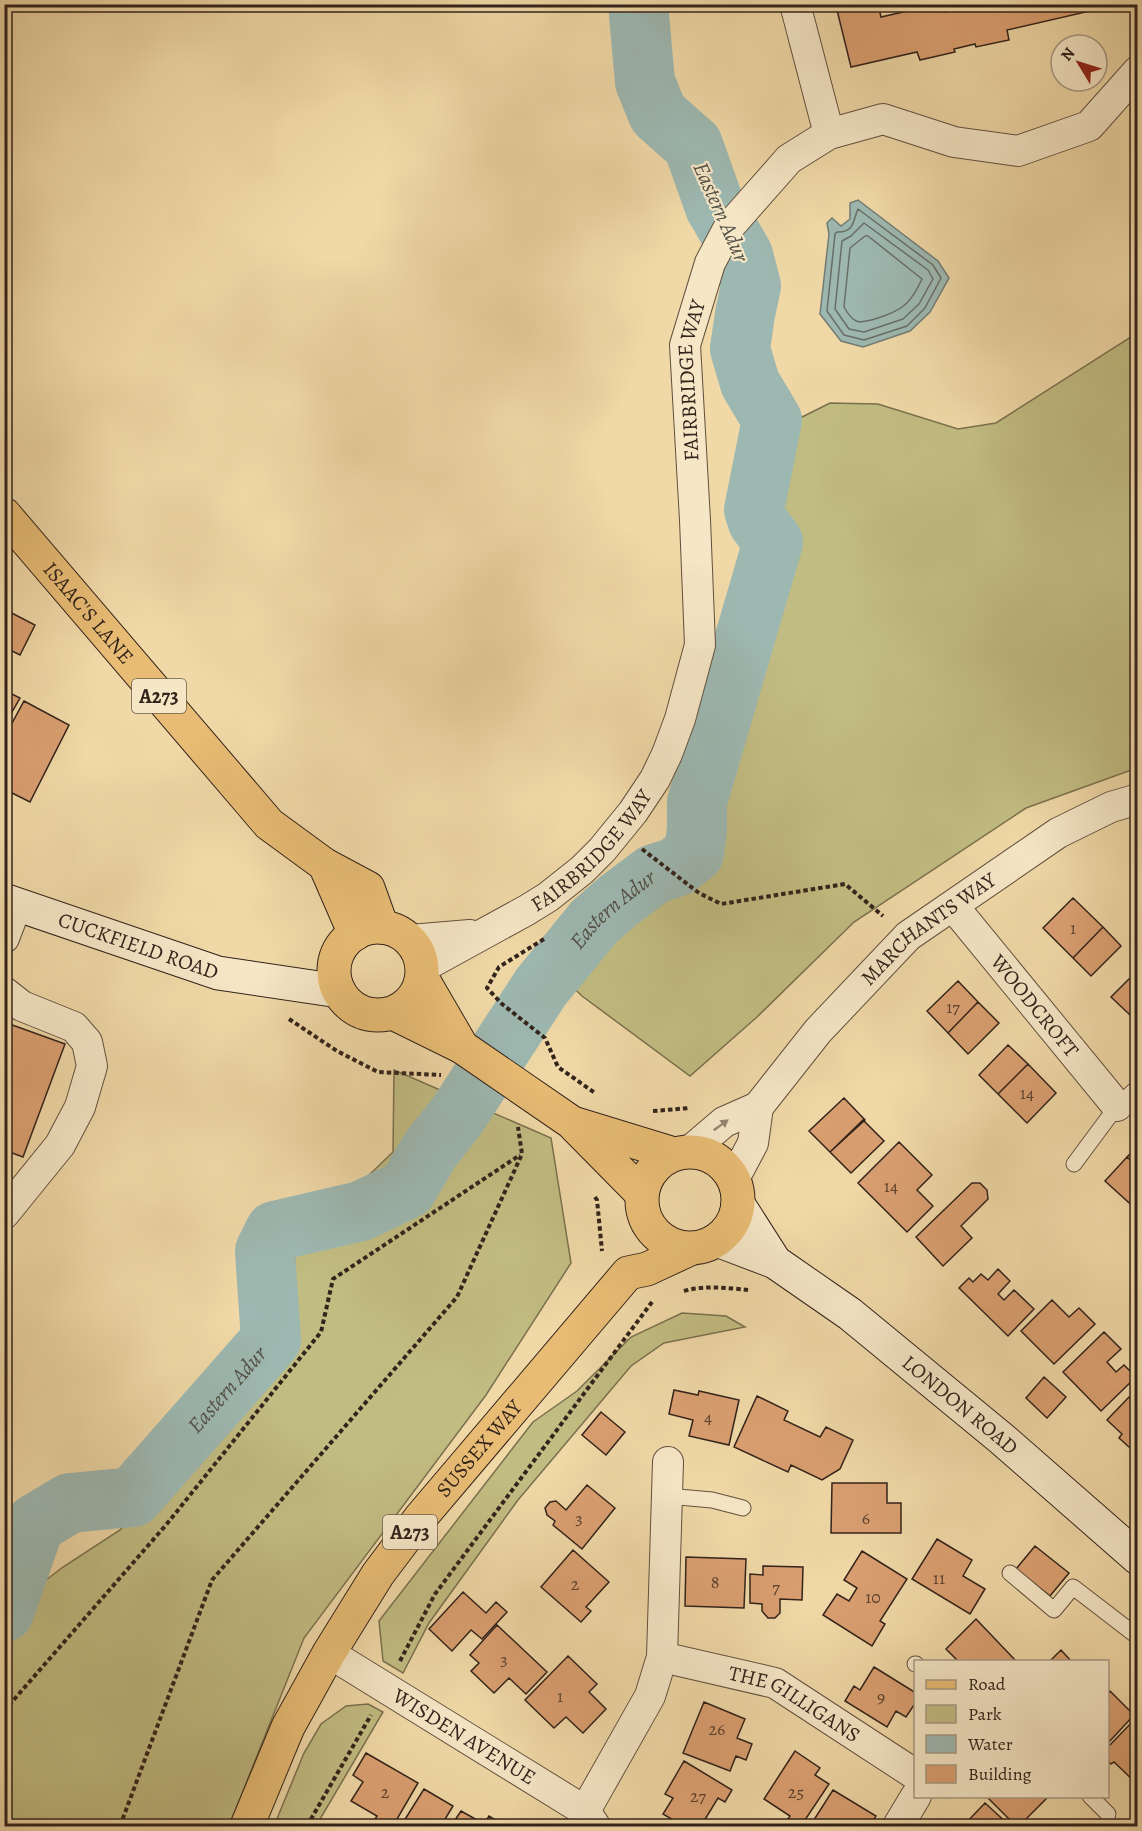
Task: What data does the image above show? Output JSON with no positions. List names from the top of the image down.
{
  "streets": {
    "main road": [
      "ISAAC'S LANE",
      "A273",
      "CUCKFIELD ROAD",
      "LONDON ROAD",
      "SUSSEX WAY"
    ],
    "street": [
      "FAIRBRIDGE WAY",
      "MARCHANTS WAY",
      "WOODCROFT",
      "THE GILLIGANS",
      "WISDEN AVENUE"
    ]
  },
  "crossings": [
    ["FAIRBRIDGE WAY", "ISAAC'S LANE"],
    ["FAIRBRIDGE WAY", "A273"],
    ["FAIRBRIDGE WAY", "CUCKFIELD ROAD"],
    ["ISAAC'S LANE", "A273"],
    ["ISAAC'S LANE", "CUCKFIELD ROAD"],
    ["A273", "MARCHANTS WAY"],
    ["A273", "CUCKFIELD ROAD"],
    ["A273", "LONDON ROAD"],
    ["A273", "SUSSEX WAY"],
    ["MARCHANTS WAY", "WOODCROFT"],
    ["MARCHANTS WAY", "LONDON ROAD"],
    ["MARCHANTS WAY", "SUSSEX WAY"],
    ["LONDON ROAD", "SUSSEX WAY"],
    ["SUSSEX WAY", "WISDEN AVENUE"]
  ],
  "water": ["Eastern Adur"],
  "house_numbers": [
    "1",
    "17",
    "14",
    "14",
    "4",
    "3",
    "6",
    "11",
    "8",
    "2",
    "7",
    "10",
    "3",
    "1",
    "9",
    "26",
    "2",
    "25",
    "27"
  ],
  "legend": [
    "Road",
    "Park",
    "Water",
    "Building"
  ],
  "north": "top left"
}
